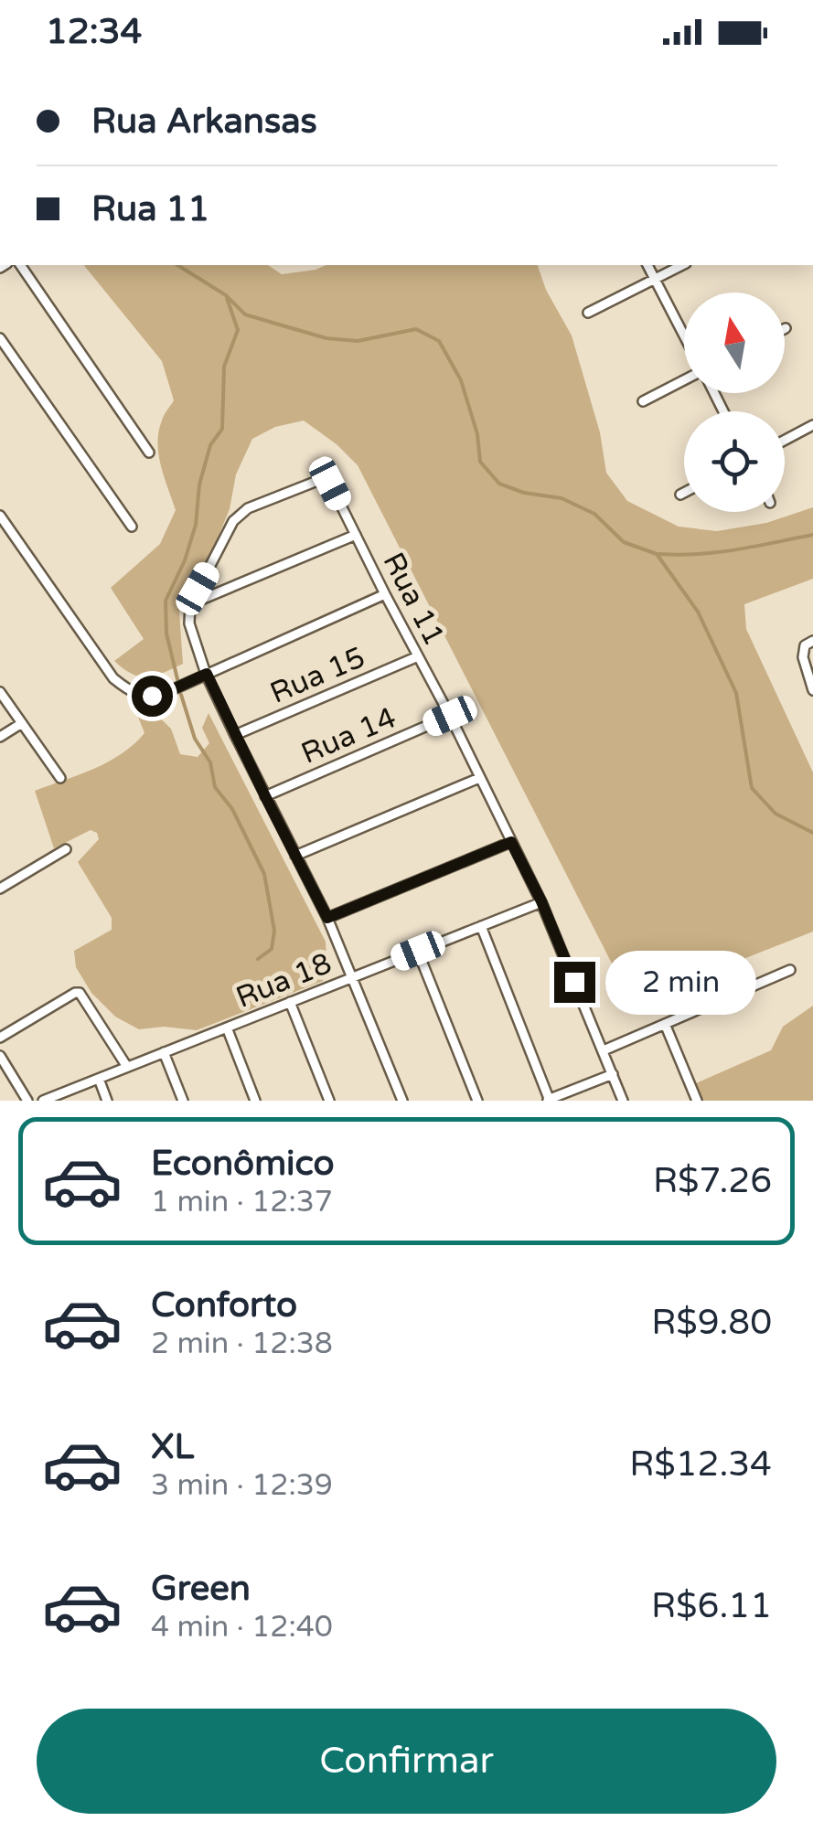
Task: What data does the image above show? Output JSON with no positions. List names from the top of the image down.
{
  "streets": {
    "street": [
      "Rua 11",
      "Rua 15",
      "Rua 14",
      "Rua 18"
    ]
  },
  "crossings": [
    ["Rua 11", "Rua 15"],
    ["Rua 11", "Rua 14"],
    ["Rua 11", "Rua 18"]
  ],
  "north": "top",
  "page": {
    "status": "12:34",
    "banner": ["Rua Arkansas", "Rua 11"],
    "bubble": "2 min",
    "list": [
      {
        "name": "Econômico",
        "note": "1 min · 12:37",
        "value": "R$7.26"
      },
      {
        "name": "Conforto",
        "note": "2 min · 12:38",
        "value": "R$9.80"
      },
      {
        "name": "XL",
        "note": "3 min · 12:39",
        "value": "R$12.34"
      },
      {
        "name": "Green",
        "note": "4 min · 12:40",
        "value": "R$6.11"
      }
    ],
    "buttons": "Confirmar"
  }
}
